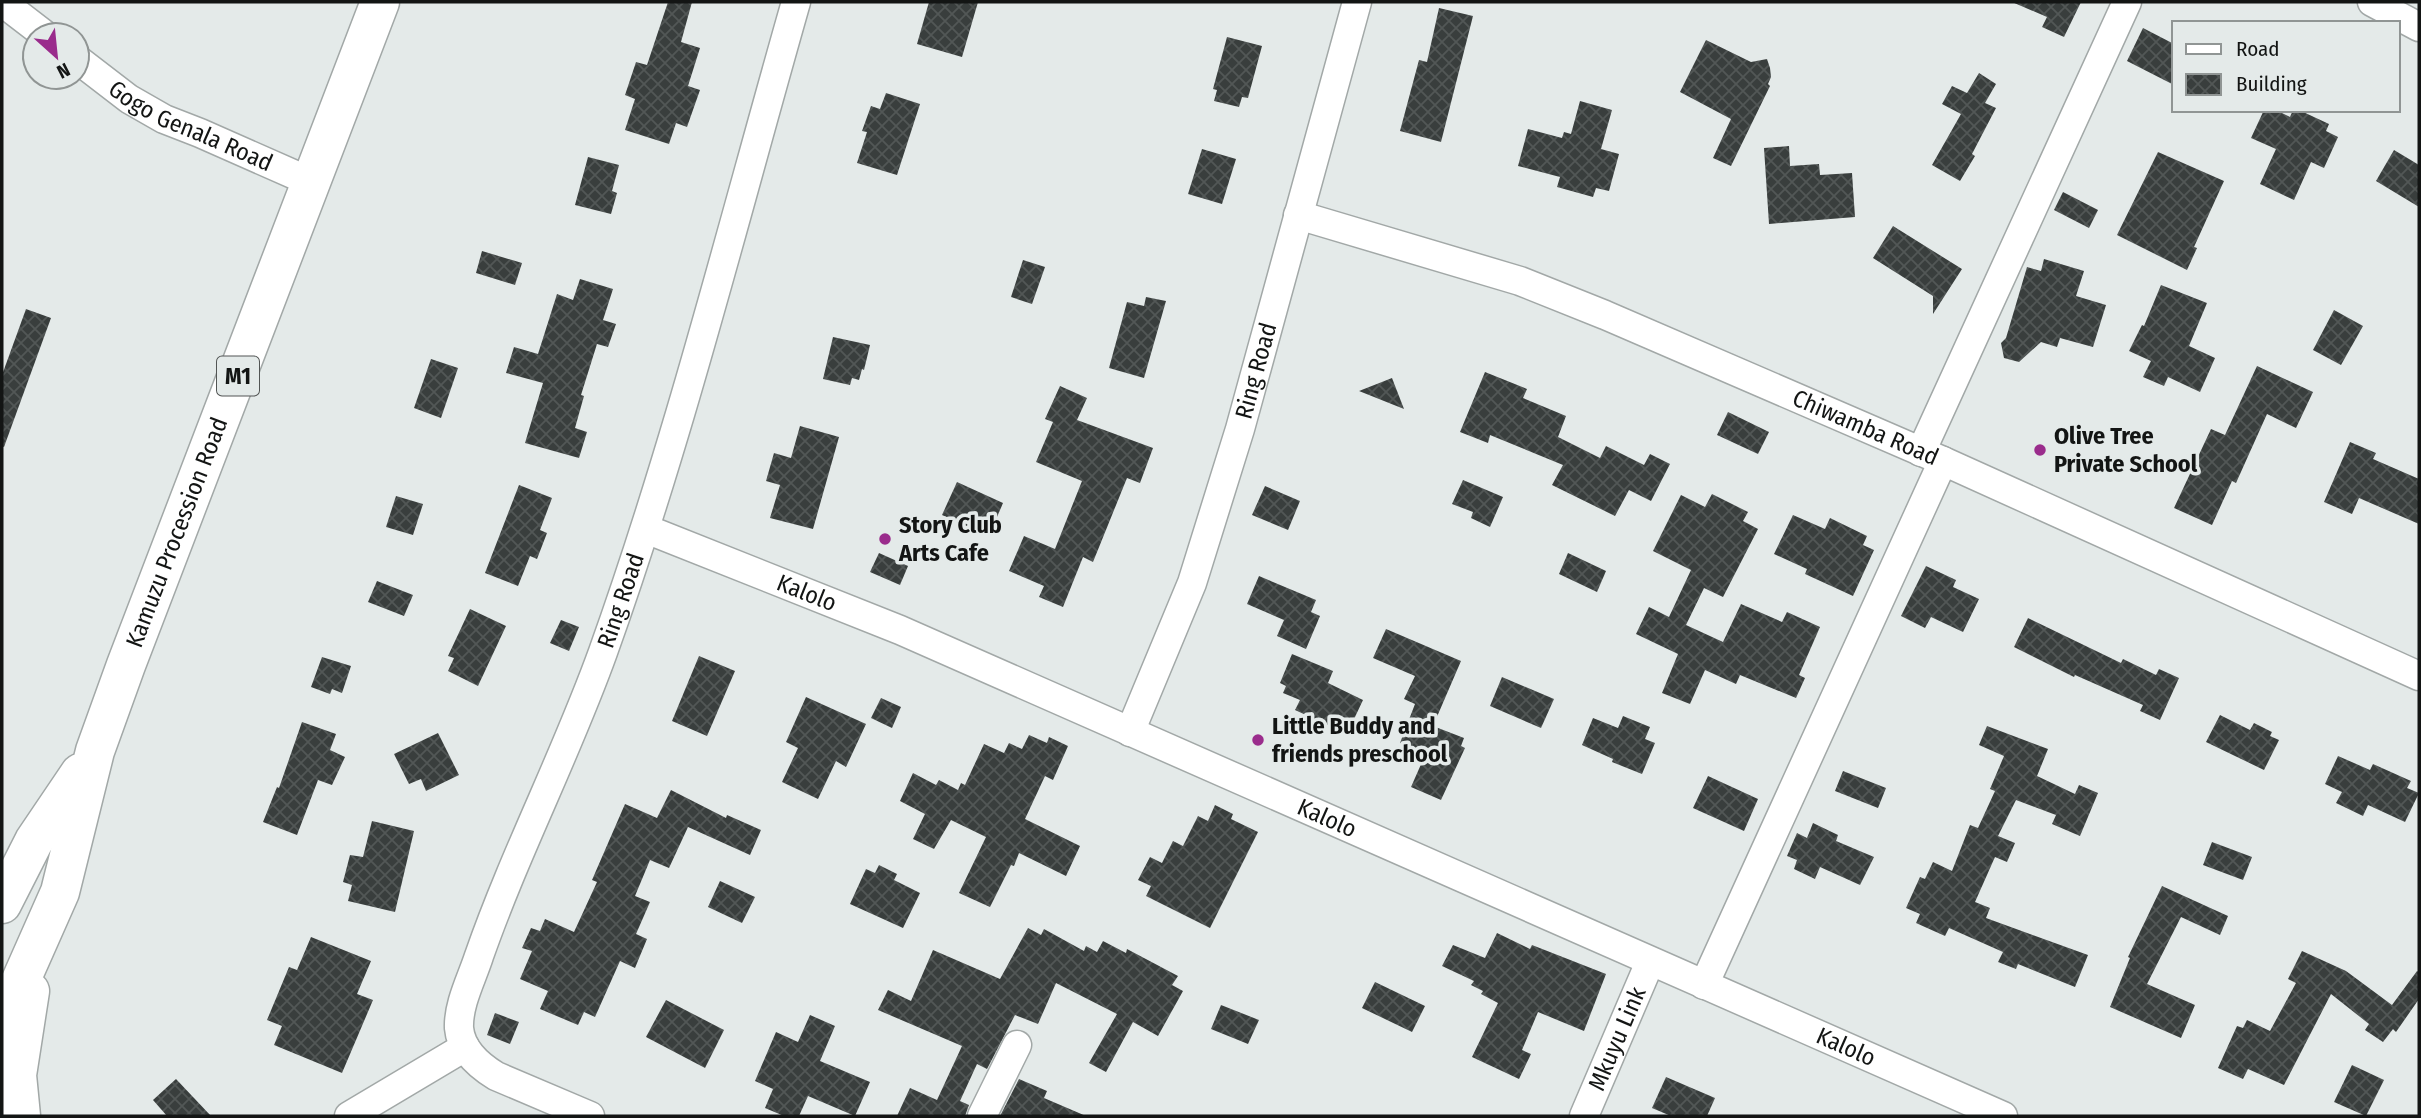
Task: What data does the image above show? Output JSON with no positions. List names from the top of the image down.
{
  "streets": {
    "highway": ["M1", "Kamuzu Procession Road"],
    "street": [
      "Gogo Genala Road",
      "Ring Road",
      "Chiwamba Road",
      "Kalolo",
      "Mkuyu Link"
    ]
  },
  "crossings": [
    ["Gogo Genala Road", "Kamuzu Procession Road"],
    ["Ring Road", "Chiwamba Road"],
    ["Ring Road", "Kalolo"],
    ["Kalolo", "Mkuyu Link"]
  ],
  "places": ["Olive Tree Private School", "Story Club Arts Cafe", "Little Buddy and friends preschool"],
  "legend": ["Road", "Building"],
  "north": "bottom right"
}
